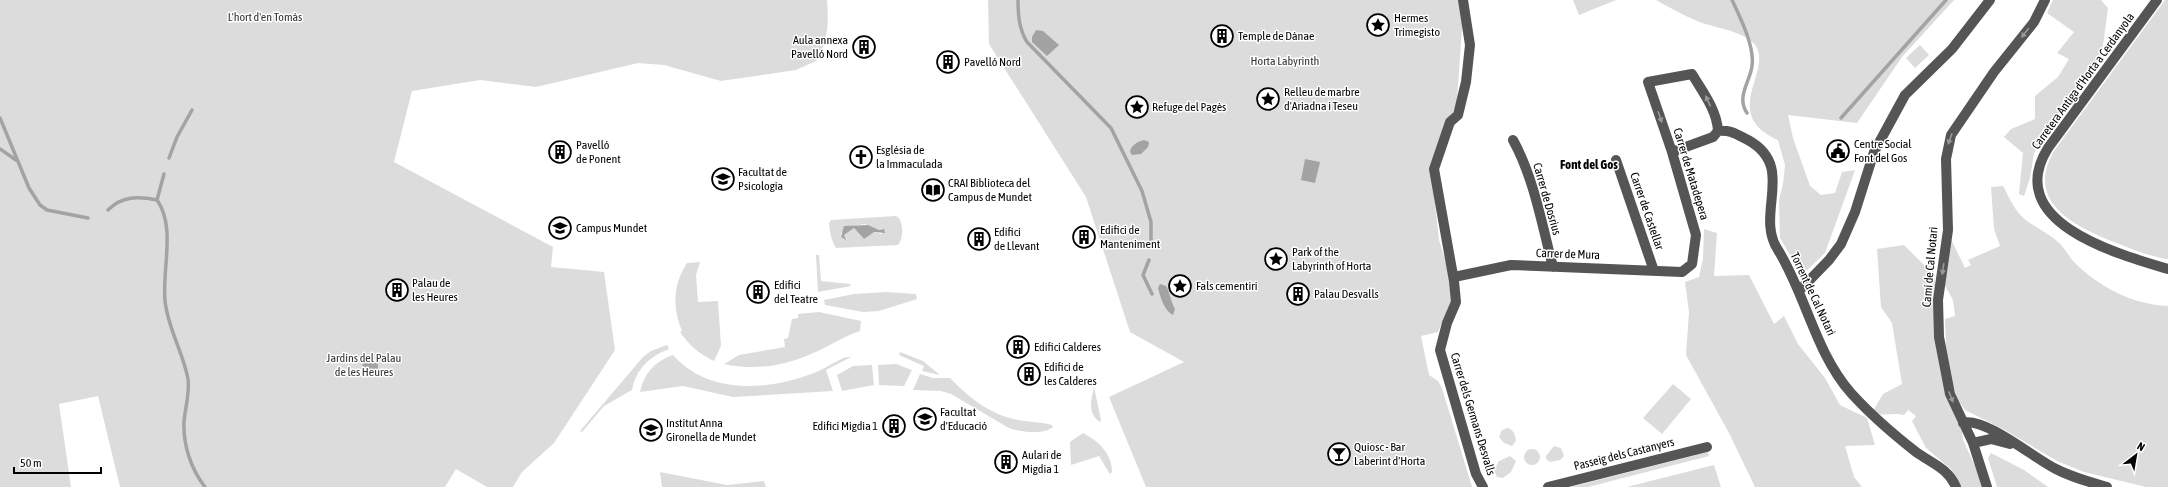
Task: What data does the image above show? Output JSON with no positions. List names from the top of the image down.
{
  "streets": {
    "street": [
      "Carretera Antiga d'Horta a Cerdanyola",
      "Carrer de Matadepera",
      "Carrer de Dosrius",
      "Carrer de Castellar",
      "Carrer de Mura",
      "Camí de Cal Notari",
      "Torrent de Cal Notari",
      "Carrer dels Germans Desvalls",
      "Passeig dels Castanyers"
    ]
  },
  "crossings": [
    ["Carrer de Matadepera", "Carrer de Mura"],
    ["Carrer de Matadepera", "Torrent de Cal Notari"],
    ["Carrer de Dosrius", "Carrer de Mura"],
    ["Carrer de Castellar", "Carrer de Mura"],
    ["Carrer de Mura", "Carrer dels Germans Desvalls"]
  ],
  "districts": ["Font del Gos"],
  "parks": ["L'hort d'en Tomàs", "Horta Labyrinth", "Jardins del Palau de les Heures"],
  "places": {
    "place": [
      "Hermes Trimegisto",
      "Relleu de marbre d'Ariadna i Teseu",
      "Refuge del Pagès",
      "Park of the Labyrinth of Horta",
      "Fals cementiri"
    ],
    "building": [
      "Temple de Dànae",
      "Aula annexa Pavelló Nord",
      "Pavelló Nord",
      "Pavelló de Ponent",
      "Edifici de Manteniment",
      "Edifici de Llevant",
      "Palau de les Heures",
      "Edifici del Teatre",
      "Palau Desvalls",
      "Edifici Calderes",
      "Edifici de les Calderes",
      "Edifici Migdia 1",
      "Aulari de Migdia 1"
    ],
    "public building": ["Centre Social Font del Gos"],
    "church": ["Església de la Immaculada"],
    "school or university": [
      "Facultat de Psicologia",
      "Campus Mundet",
      "Facultat d'Educació",
      "Institut Anna Gironella de Mundet"
    ],
    "library": ["CRAI Biblioteca del Campus de Mundet"],
    "bar": ["Quiosc - Bar Laberint d'Horta"]
  },
  "scale_bar": "50 m",
  "north": "top right"
}
